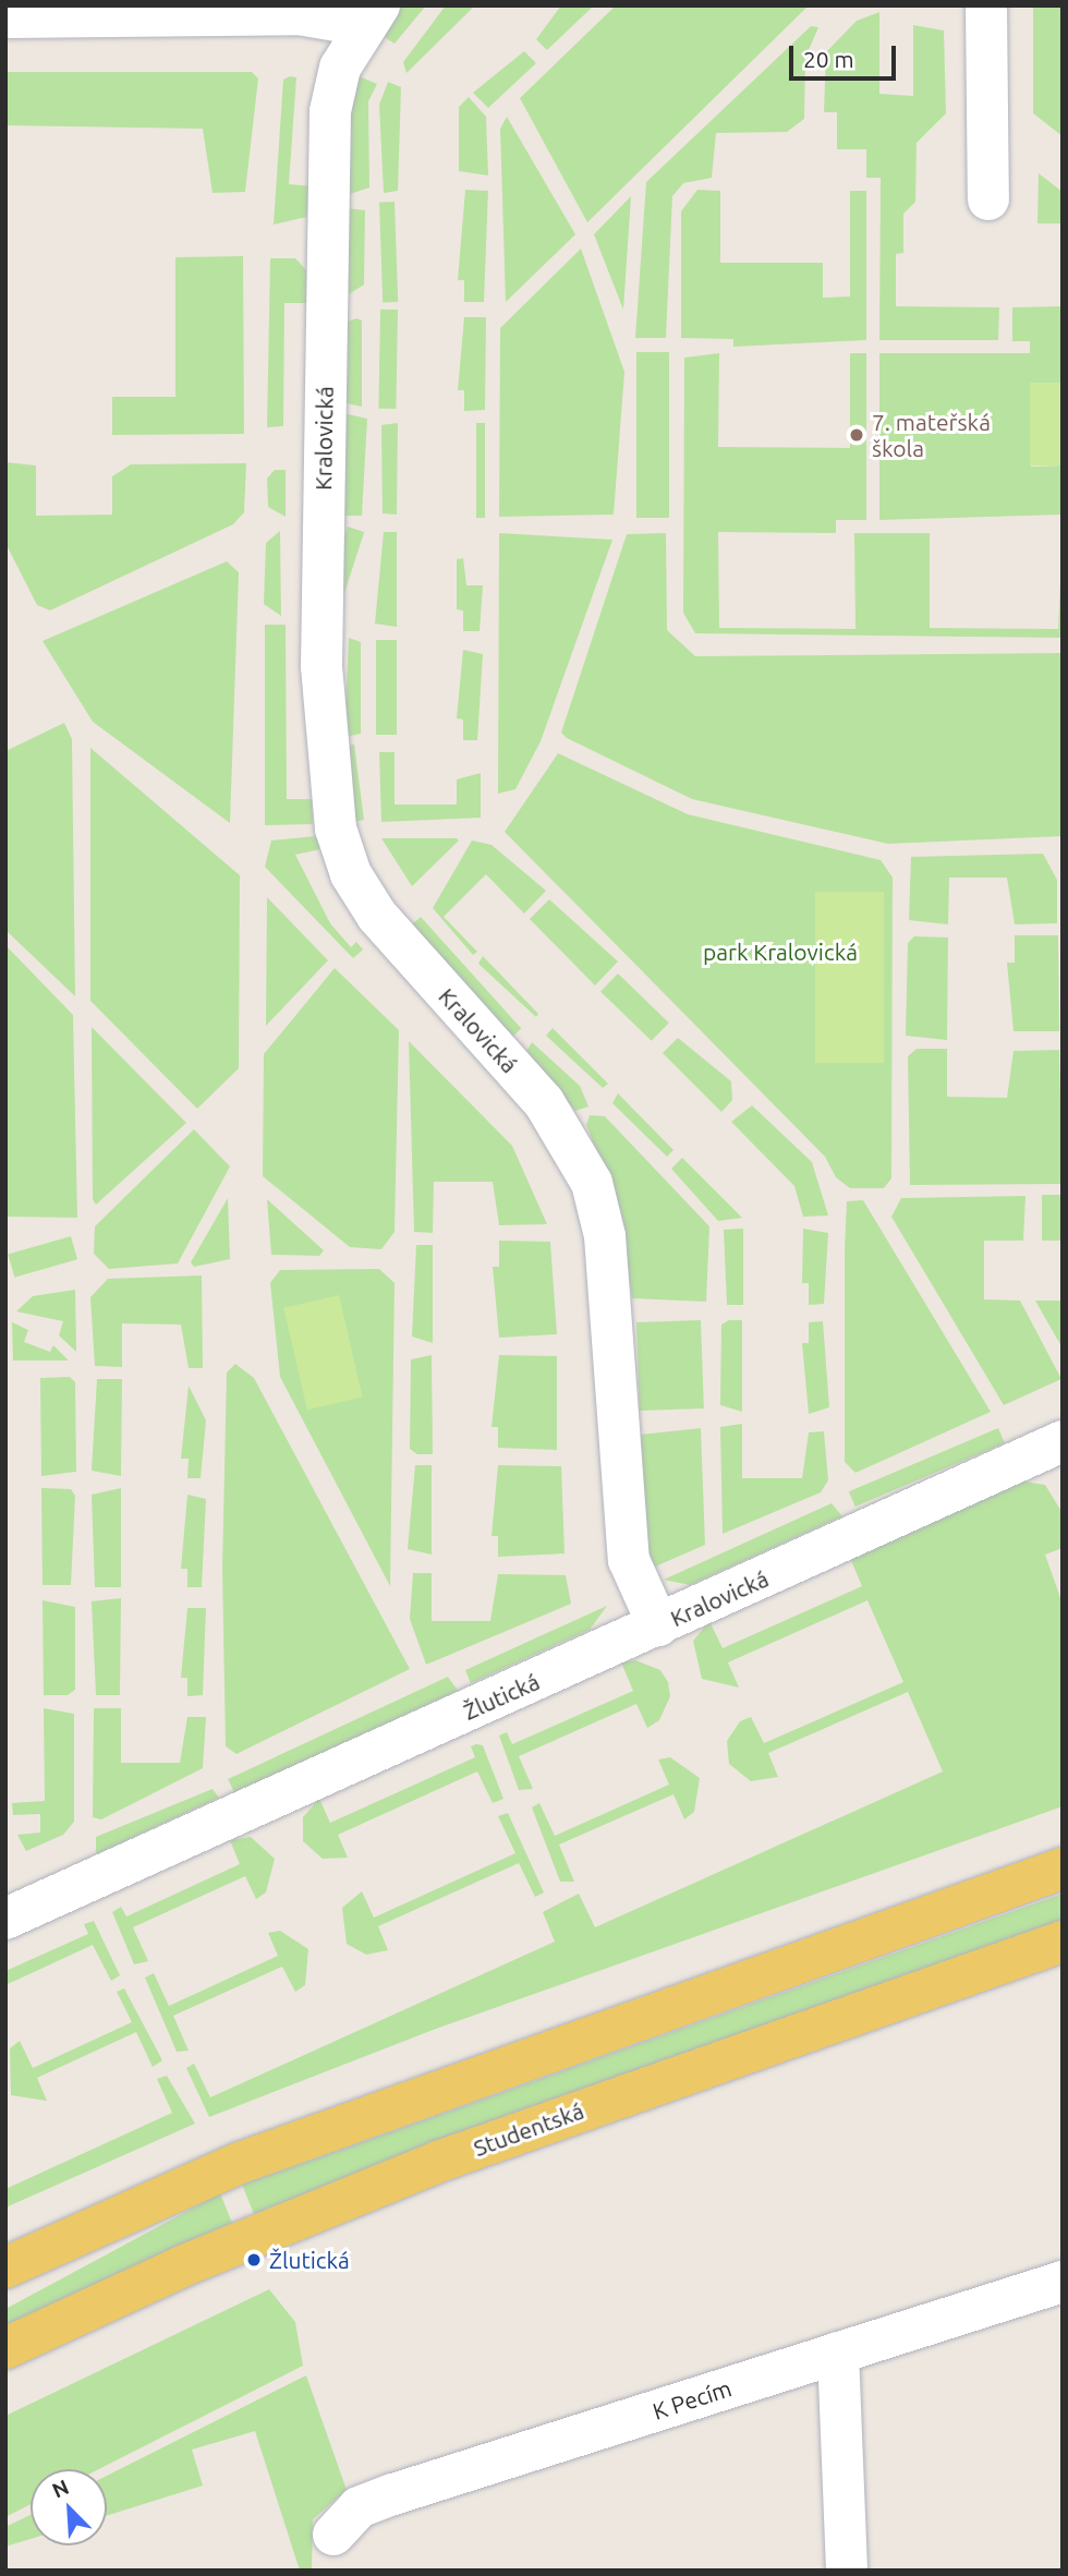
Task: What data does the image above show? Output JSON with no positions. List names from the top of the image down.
{
  "streets": {
    "main road": ["Studentská"],
    "street": ["Kralovická", "Žlutická", "K Pecím"]
  },
  "crossings": [
    ["Kralovická", "Žlutická"]
  ],
  "parks": ["park Kralovická"],
  "places": ["7. mateřská škola", "Žlutická"],
  "scale_bar": "20 m",
  "north": "top left"
}
